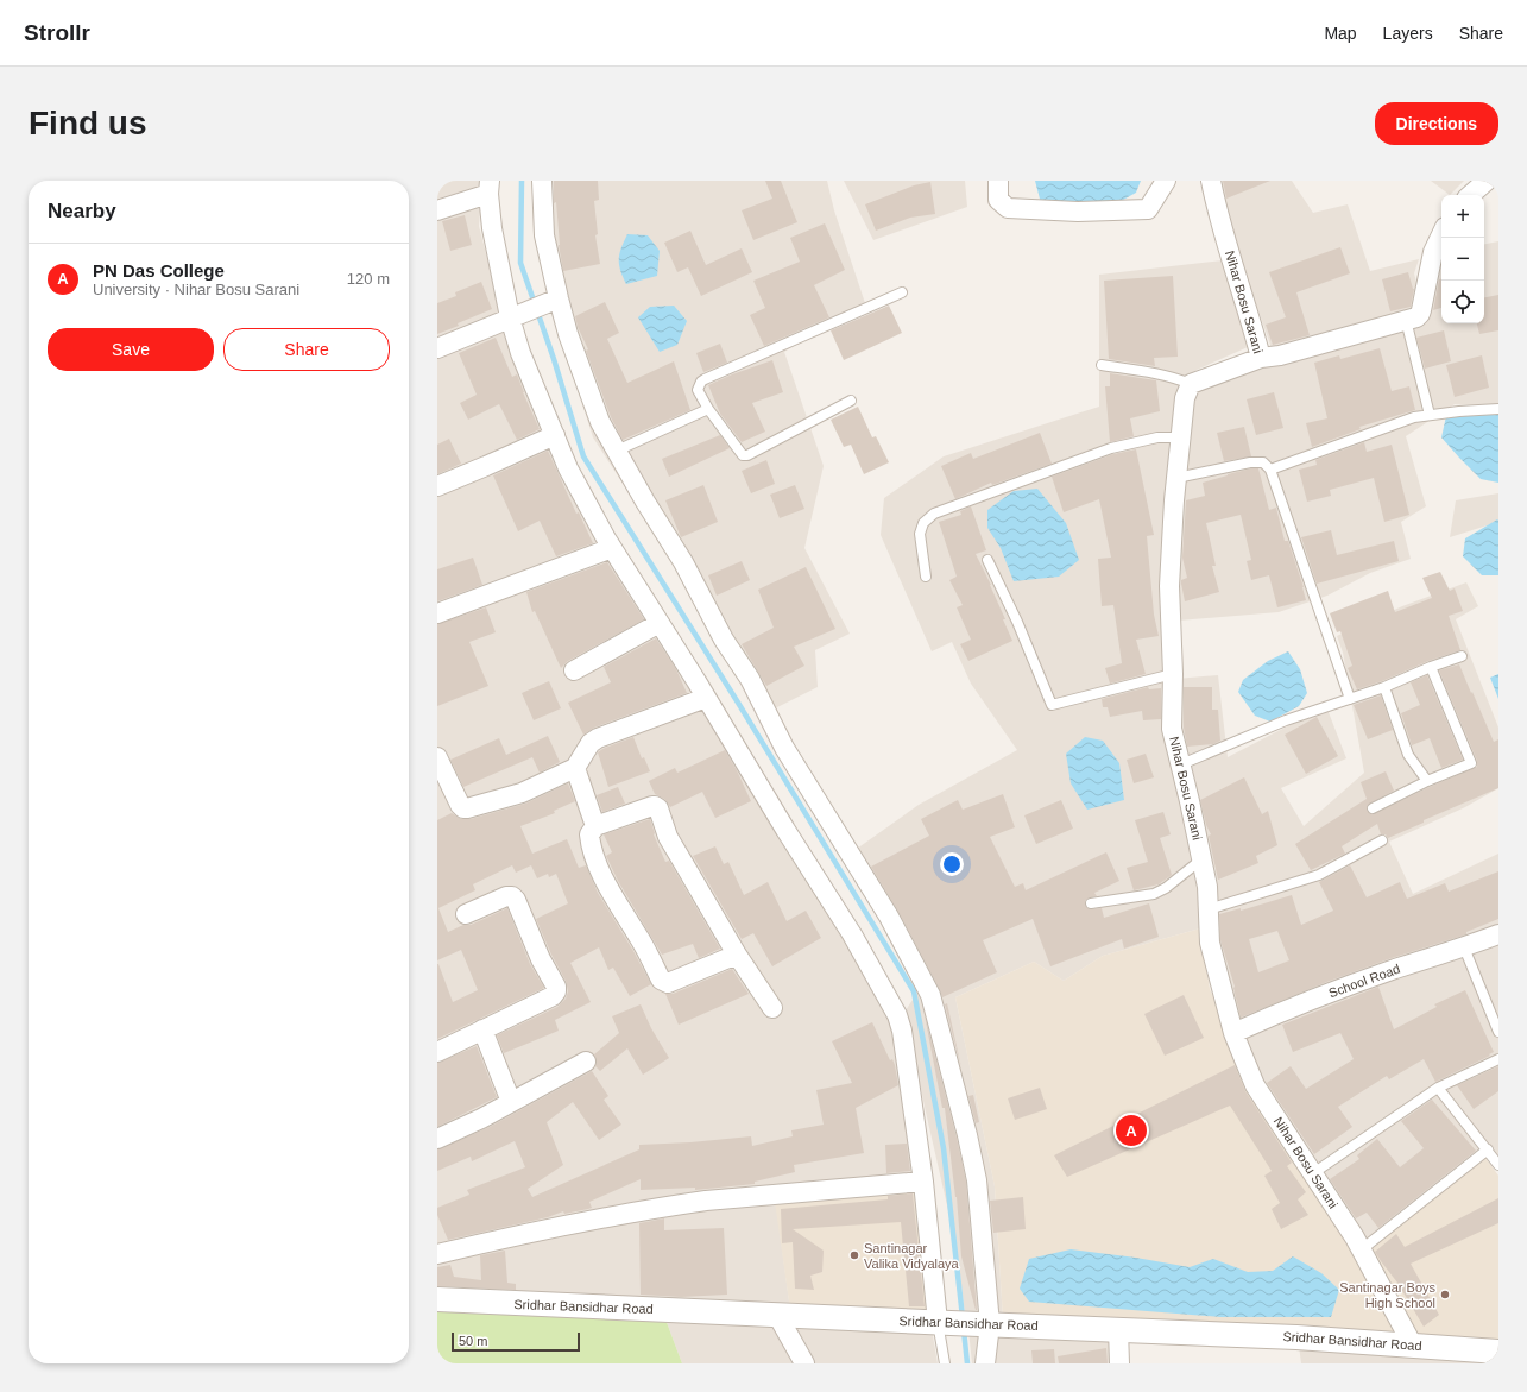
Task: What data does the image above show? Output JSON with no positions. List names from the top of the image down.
{
  "streets": {
    "street": ["Nihar Bosu Sarani", "School Road", "Sridhar Bansidhar Road"]
  },
  "crossings": [
    ["Nihar Bosu Sarani", "School Road"],
    ["Nihar Bosu Sarani", "Sridhar Bansidhar Road"]
  ],
  "places": ["Santinagar Valika Vidyalaya", "Santinagar Boys High School"],
  "scale_bar": "50 m",
  "page": {
    "header": "Strollr",
    "nav": ["Map", "Layers", "Share"],
    "buttons": [
      "Directions",
      ["Save", "Share"]
    ],
    "title": "Find us",
    "heading": "Nearby",
    "map_buttons": ["+", "−"],
    "list": [
      {
        "mark": "A",
        "name": "PN Das College",
        "note": "University · Nihar Bosu Sarani",
        "value": "120 m"
      }
    ],
    "pins": "A",
    "scale": "50 m"
  }
}
